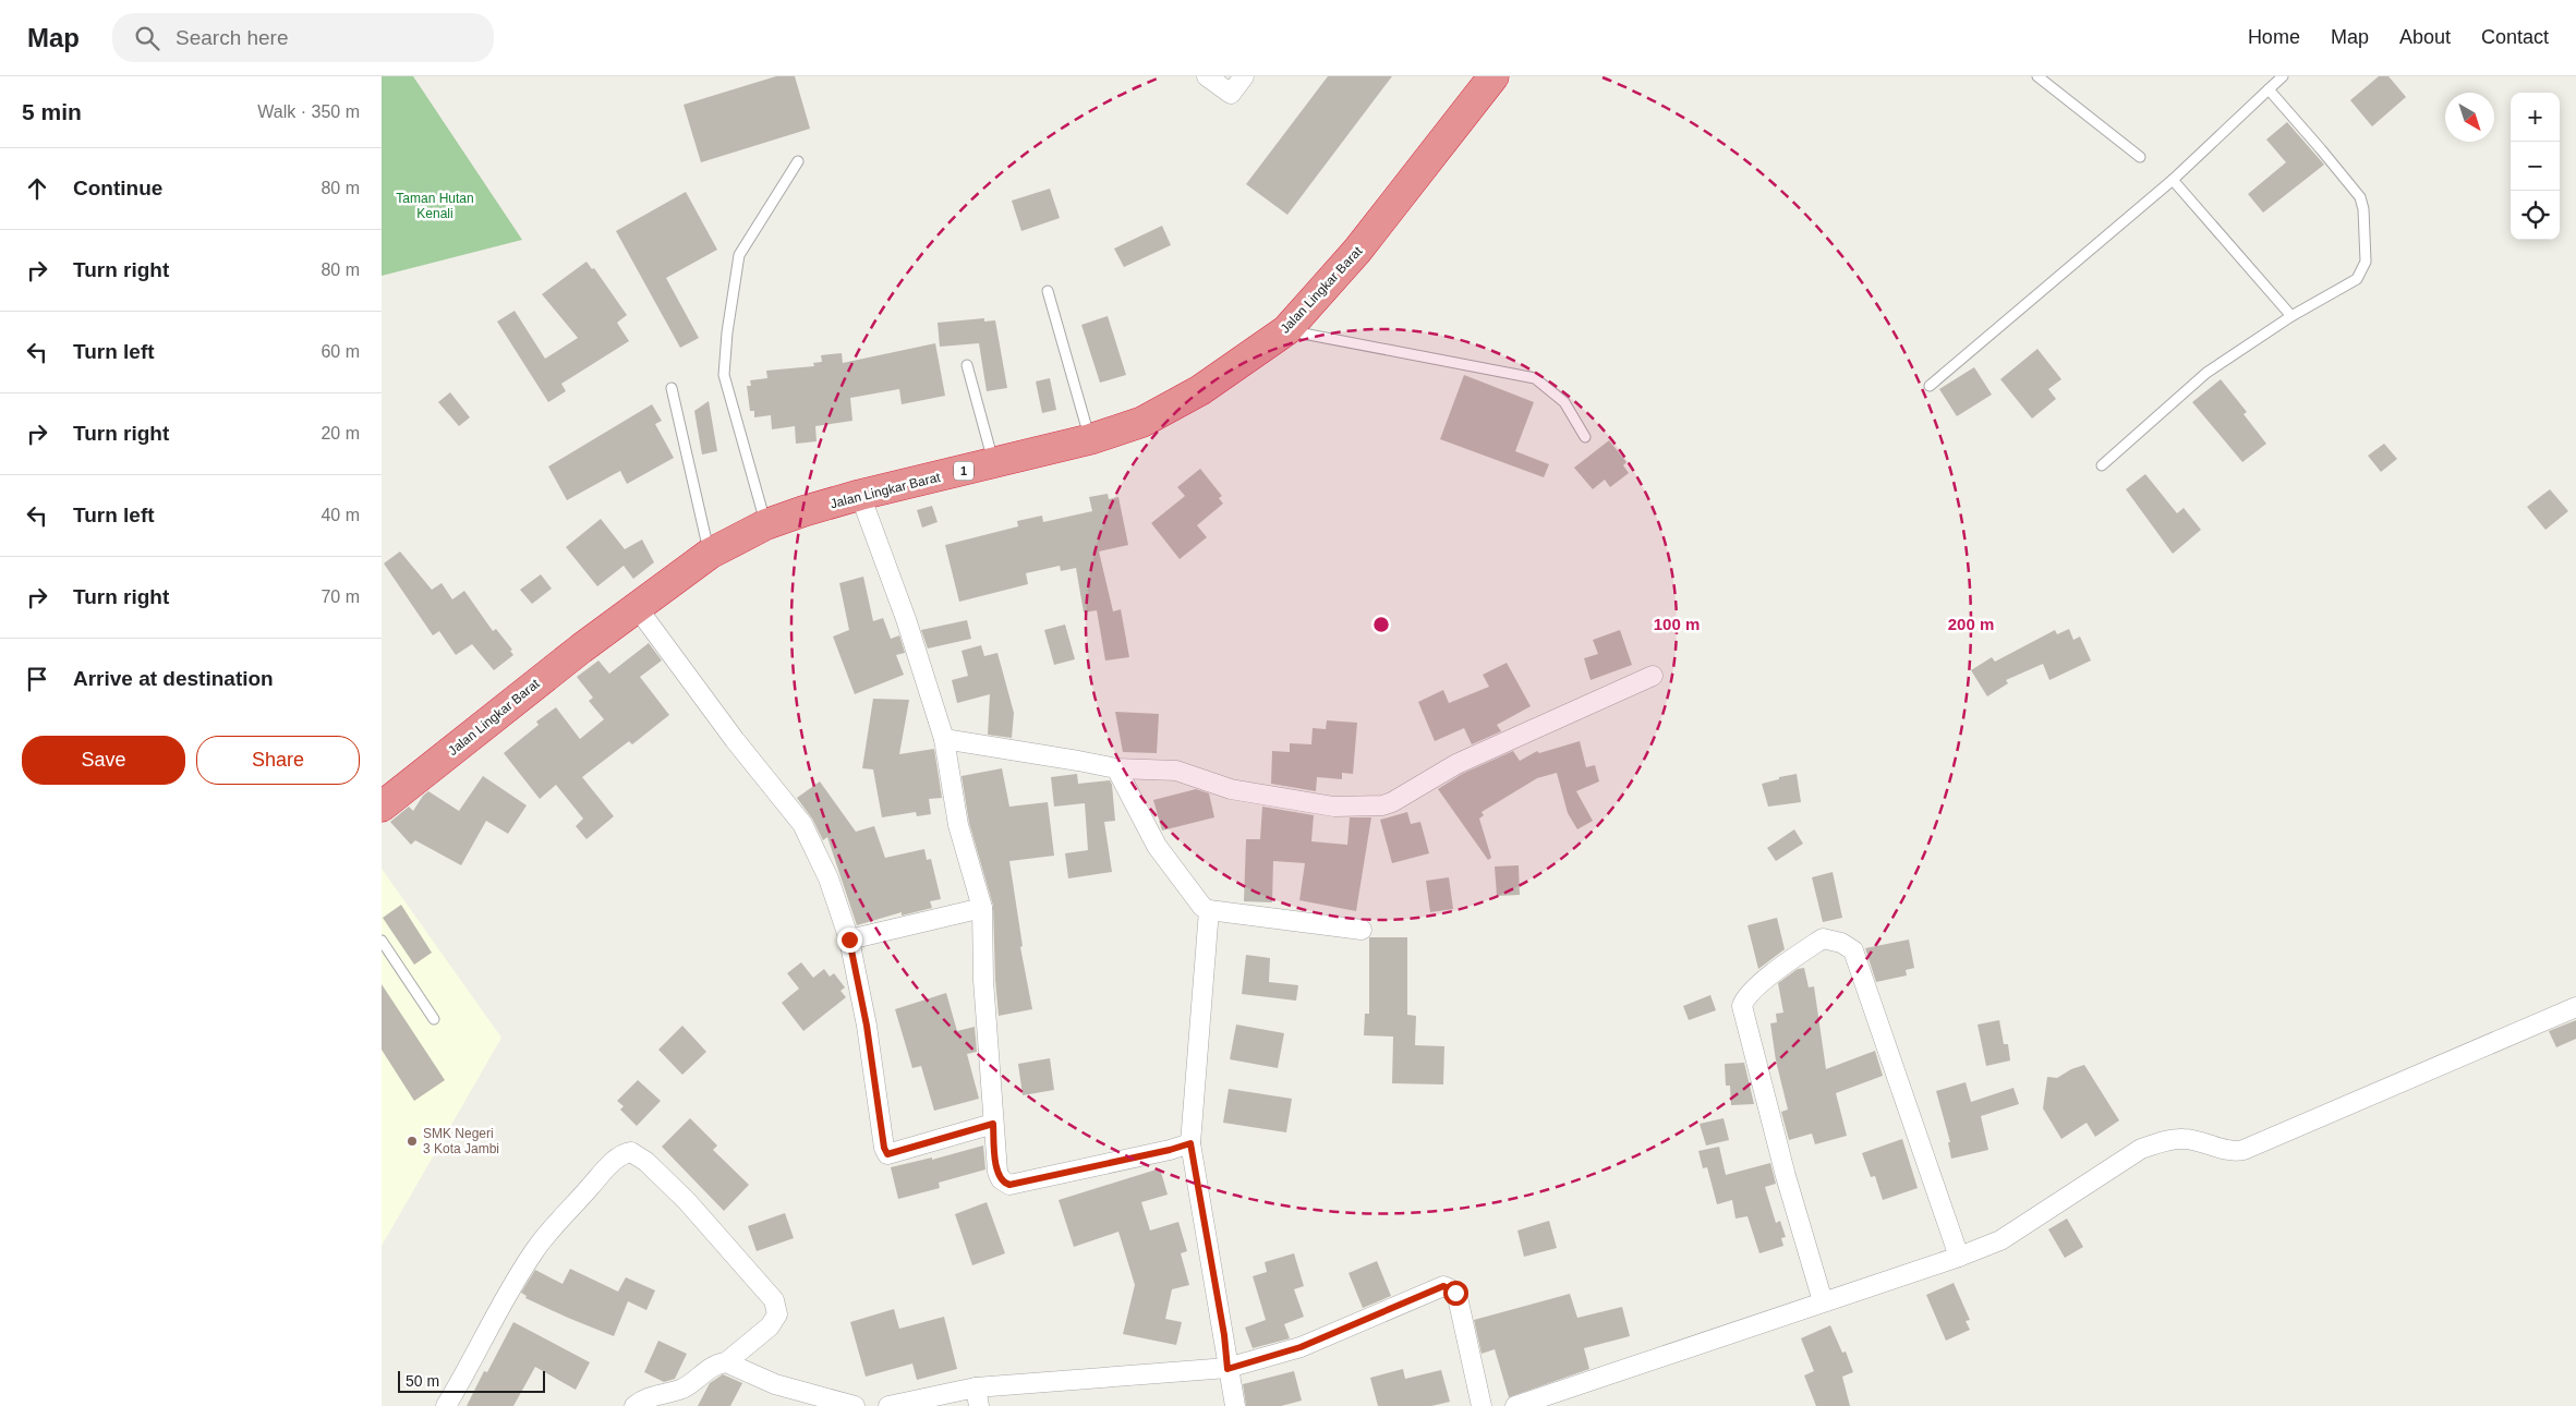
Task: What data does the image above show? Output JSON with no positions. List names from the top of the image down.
{
  "streets": {
    "highway": ["Jalan Lingkar Barat", "1"]
  },
  "parks": ["Taman Hutan Kenali"],
  "places": ["SMK Negeri 3 Kota Jambi"],
  "scale_bar": "50 m",
  "north": "bottom right",
  "page": {
    "header": "Map",
    "search": "Search here",
    "nav": [
      "Home",
      "Map",
      "About",
      "Contact"
    ],
    "heading": ["5 min", "Walk · 350 m"],
    "map_buttons": ["+", "−"],
    "list": [
      ["Continue", "80 m"],
      ["Turn right", "80 m"],
      ["Turn left", "60 m"],
      ["Turn right", "20 m"],
      ["Turn left", "40 m"],
      ["Turn right", "70 m"],
      "Arrive at destination"
    ],
    "buttons": ["Save", "Share"],
    "scale": "50 m"
  },
  "rings": ["100 m", "200 m"]
}
